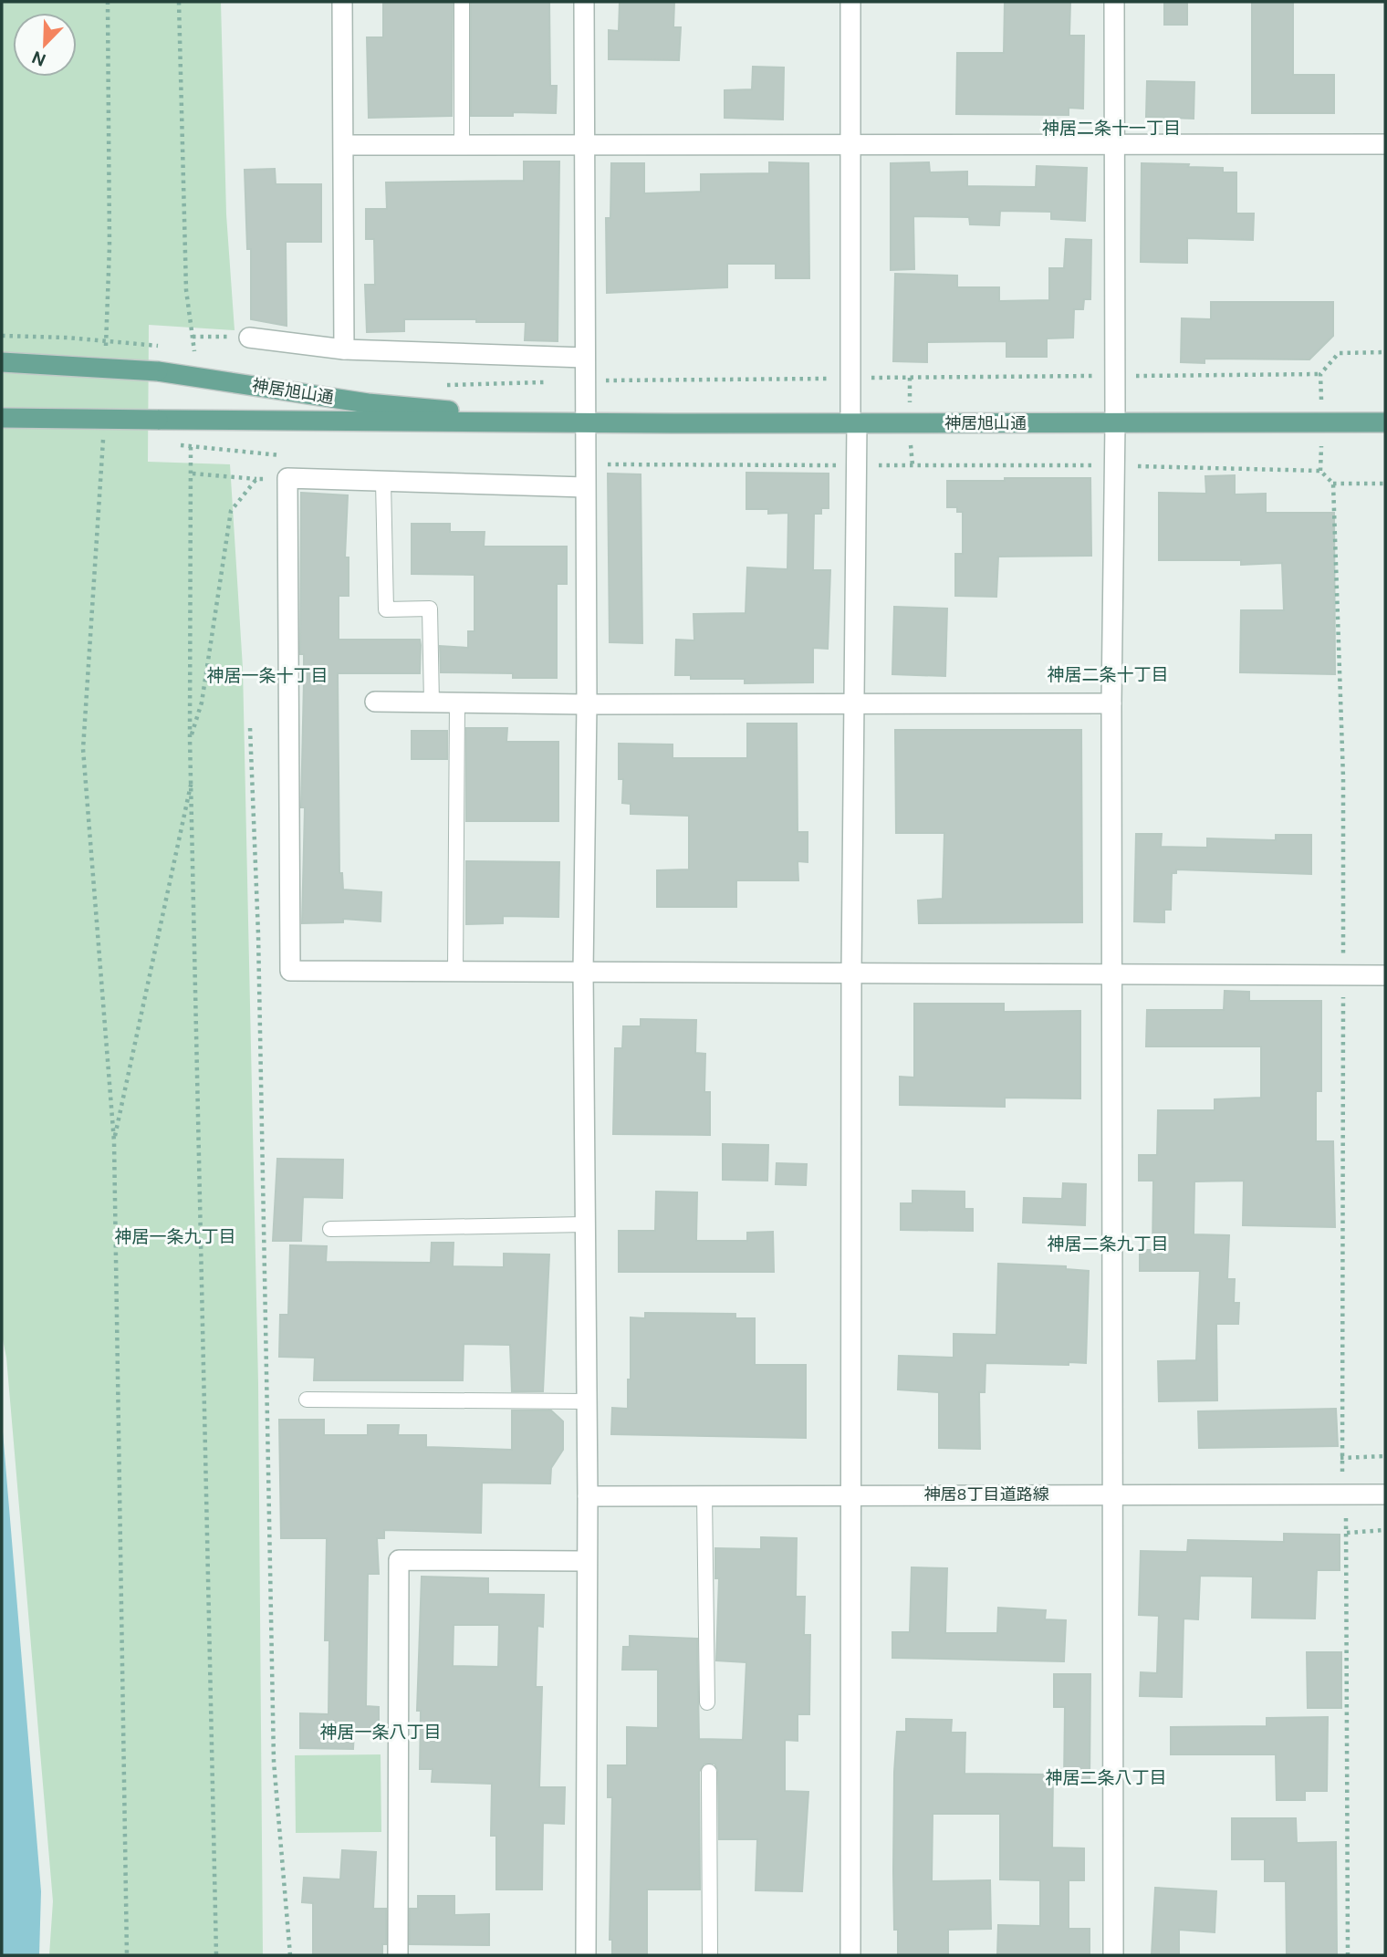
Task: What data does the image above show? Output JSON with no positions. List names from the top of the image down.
{
  "streets": {
    "main road": ["神居旭山通"],
    "street": ["神居8丁目道路線"]
  },
  "districts": [
    "神居二条十一丁目",
    "神居二条十丁目",
    "神居一条十丁目",
    "神居一条九丁目",
    "神居二条九丁目",
    "神居一条八丁目",
    "神居二条八丁目"
  ],
  "north": "bottom left"
}
